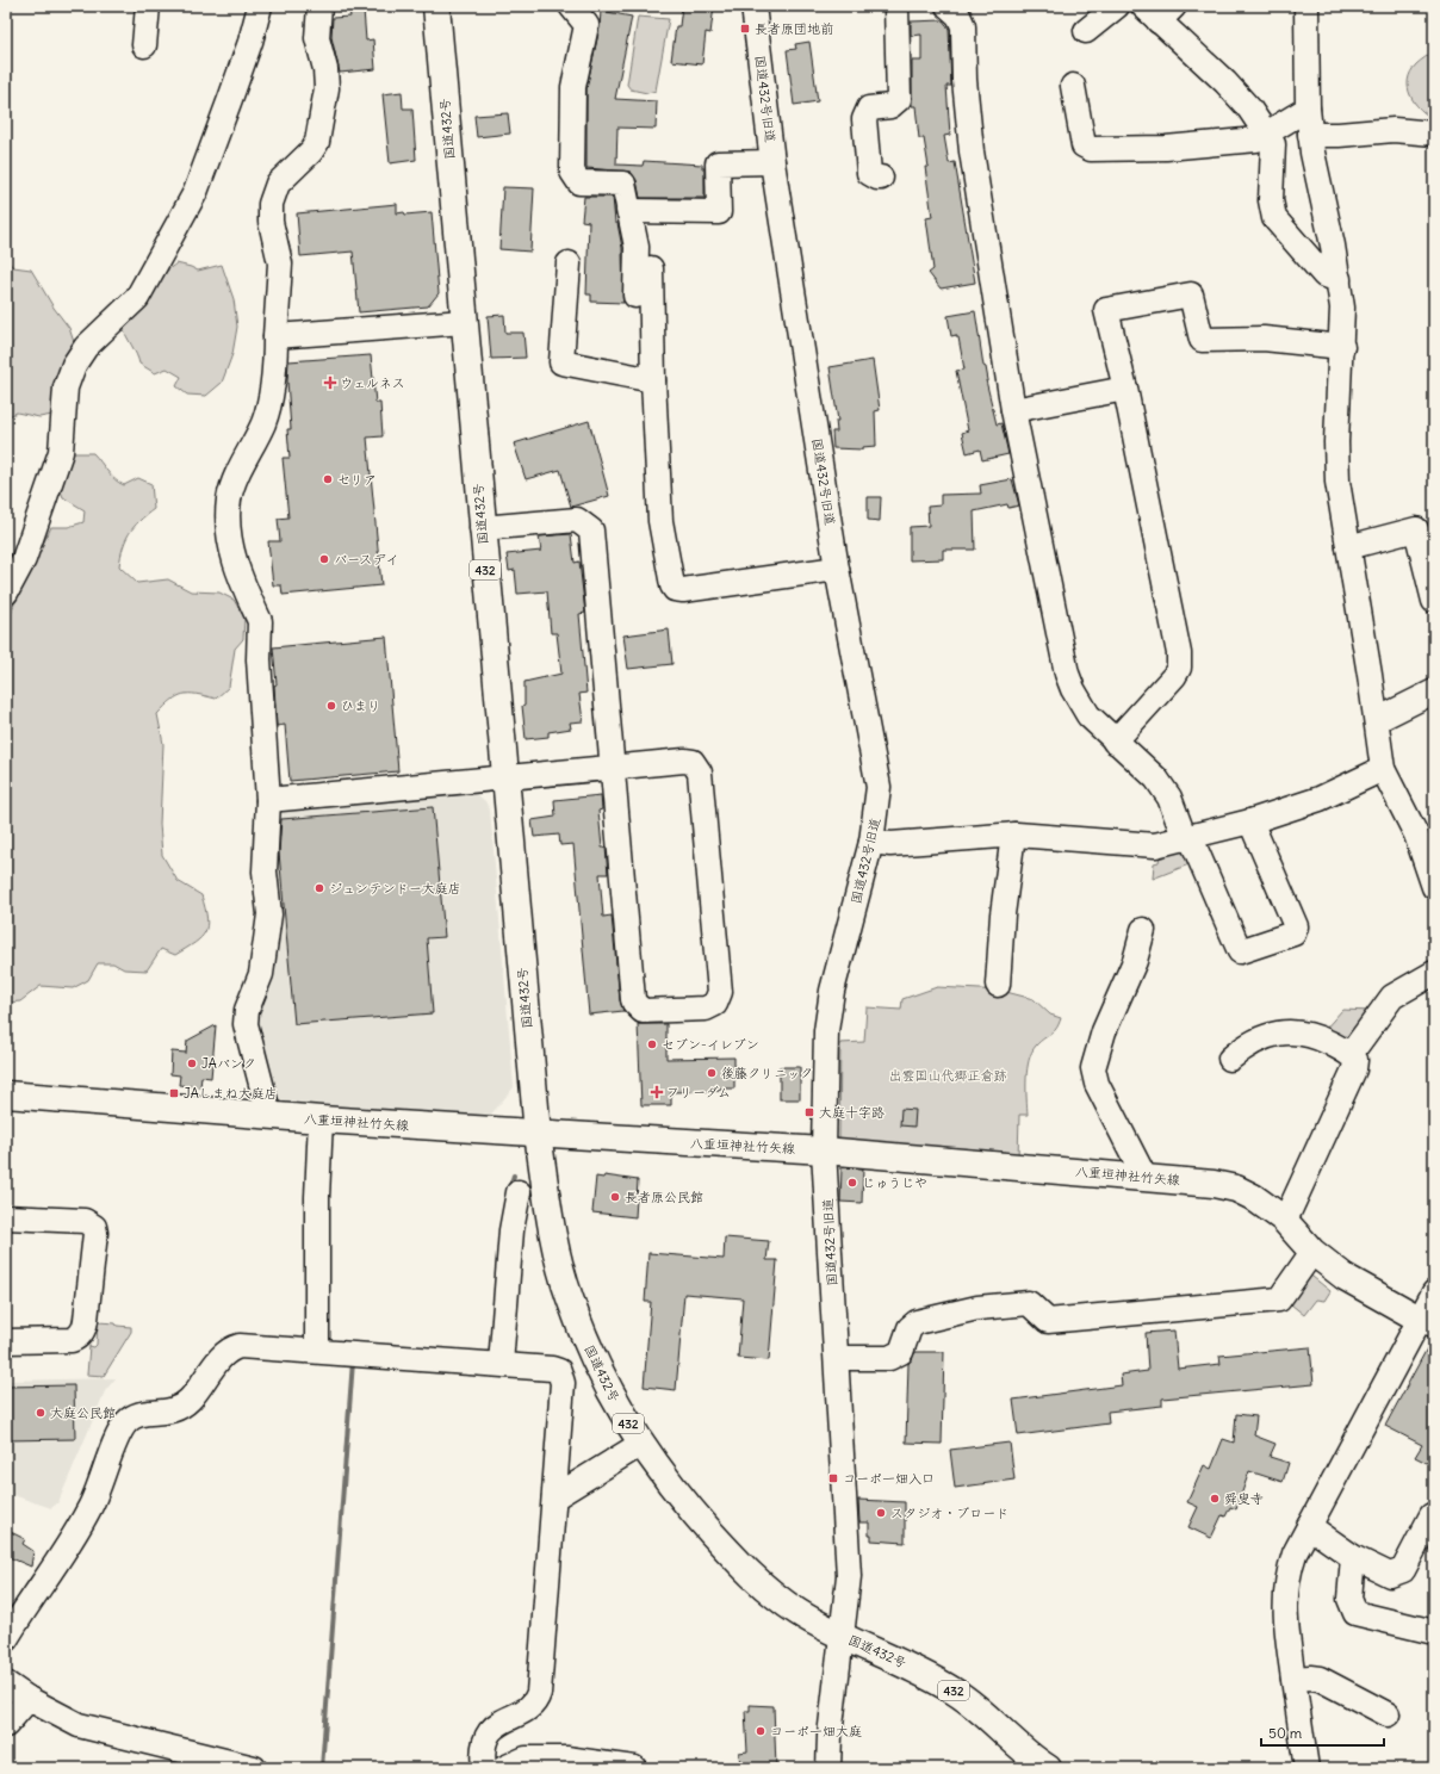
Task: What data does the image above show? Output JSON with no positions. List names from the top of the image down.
{
  "streets": {
    "main road": ["国道432号", "432", "八重垣神社竹矢線"],
    "street": ["国道432号旧道"]
  },
  "crossings": [
    ["国道432号旧道", "国道432号"],
    ["国道432号旧道", "八重垣神社竹矢線"],
    ["国道432号", "八重垣神社竹矢線"]
  ],
  "parks": ["出雲国山代郷正倉跡"],
  "places": {
    "transit": [
      "長者原団地前",
      "JAしまね大庭店",
      "大庭十字路",
      "コーポ一畑入口"
    ],
    "health": ["ウェルネス", "フリーダム"],
    "other": [
      "セリア",
      "バースデイ",
      "ひまり",
      "ジュンテンドー大庭店",
      "セブン-イレブン",
      "JAバンク",
      "後藤クリニック",
      "じゅうじや",
      "長者原公民館",
      "大庭公民館",
      "舜叟寺",
      "スタジオ・ブロード",
      "コーポ一畑大庭"
    ]
  },
  "scale_bar": "50 m"
}
